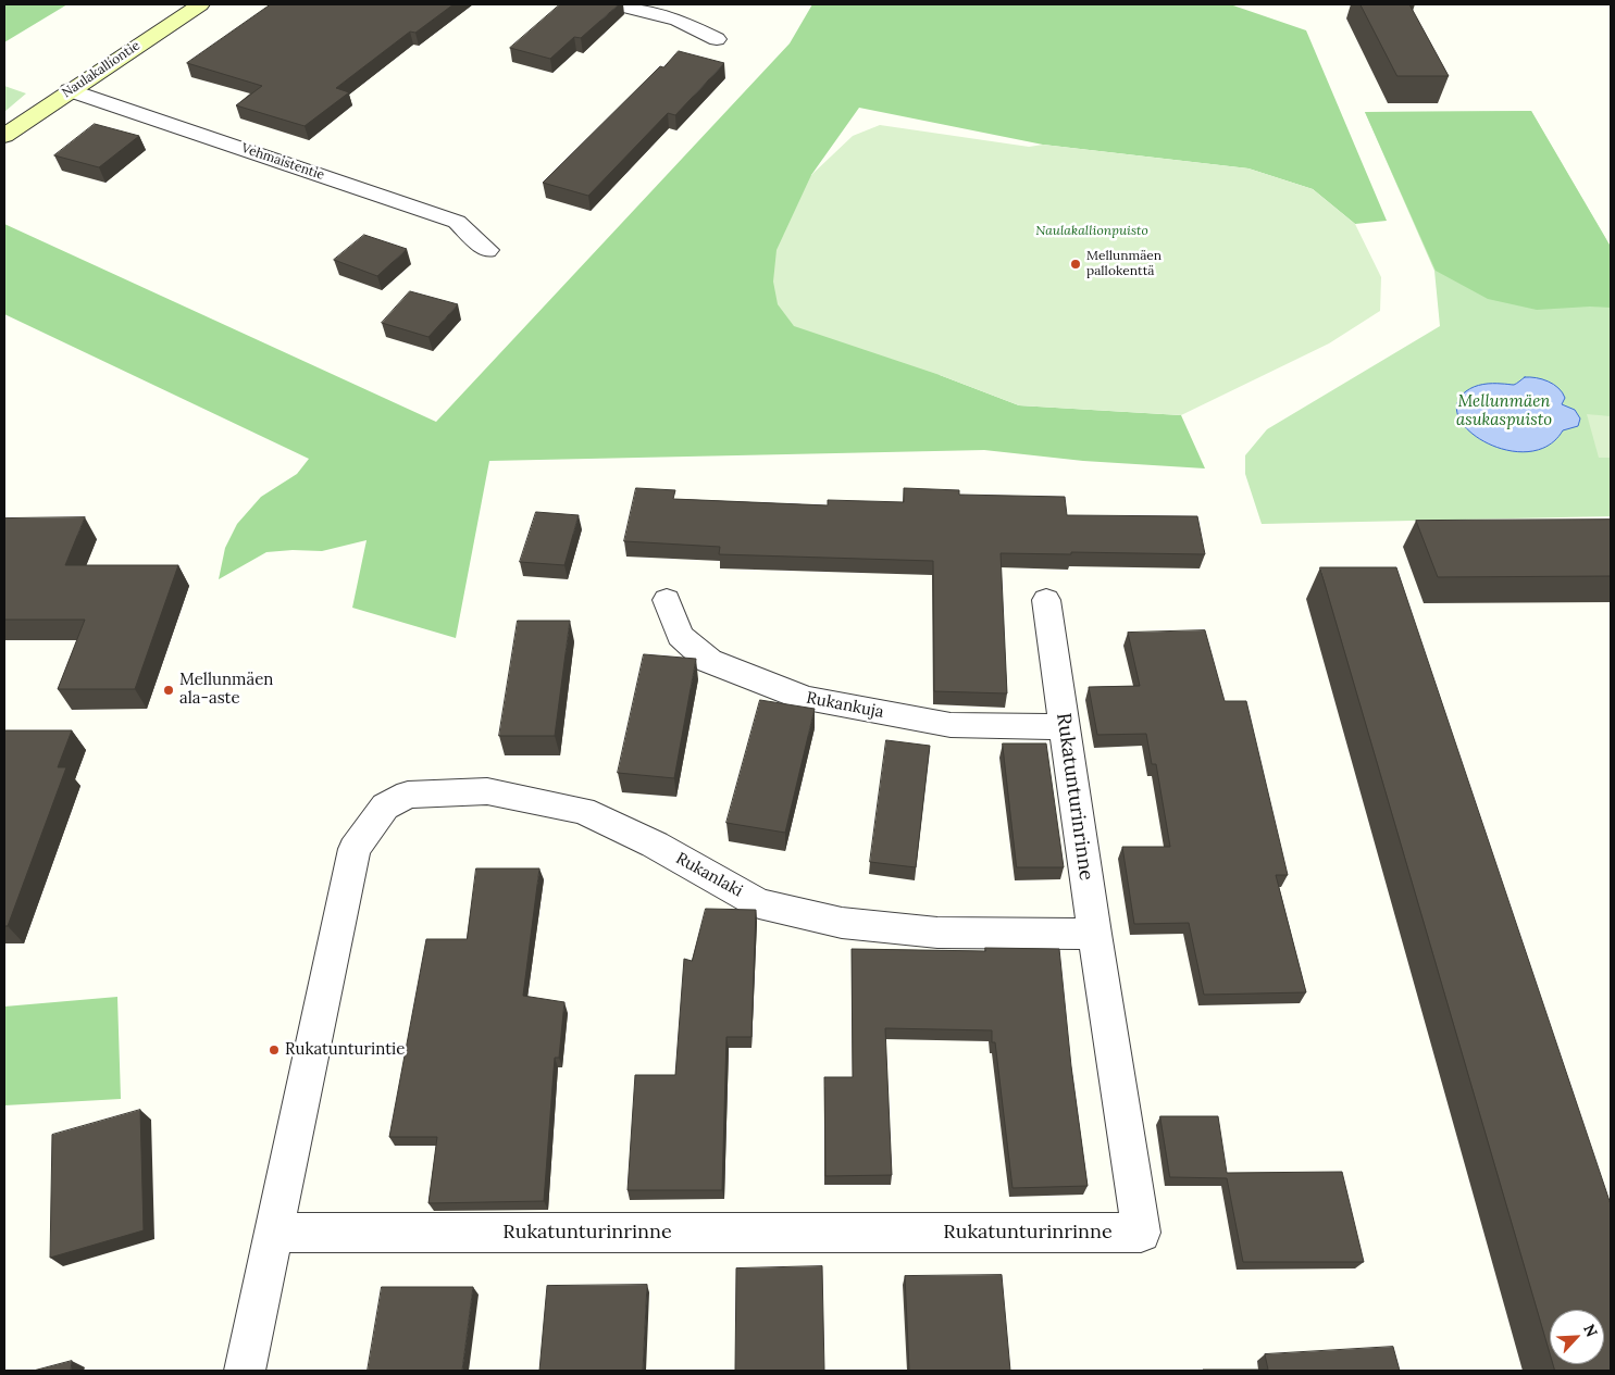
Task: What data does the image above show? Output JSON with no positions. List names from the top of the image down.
{
  "streets": {
    "street": [
      "Naulakalliontie",
      "Vehmaistentie",
      "Rukankuja",
      "Rukatunturinrinne",
      "Rukanlaki"
    ]
  },
  "crossings": [
    ["Naulakalliontie", "Vehmaistentie"],
    ["Rukankuja", "Rukatunturinrinne"],
    ["Rukatunturinrinne", "Rukanlaki"]
  ],
  "parks": ["Naulakallionpuisto", "Mellunmäen asukaspuisto"],
  "places": ["Mellunmäen pallokenttä", "Mellunmäen ala-aste", "Rukatunturintie"],
  "north": "top right"
}
